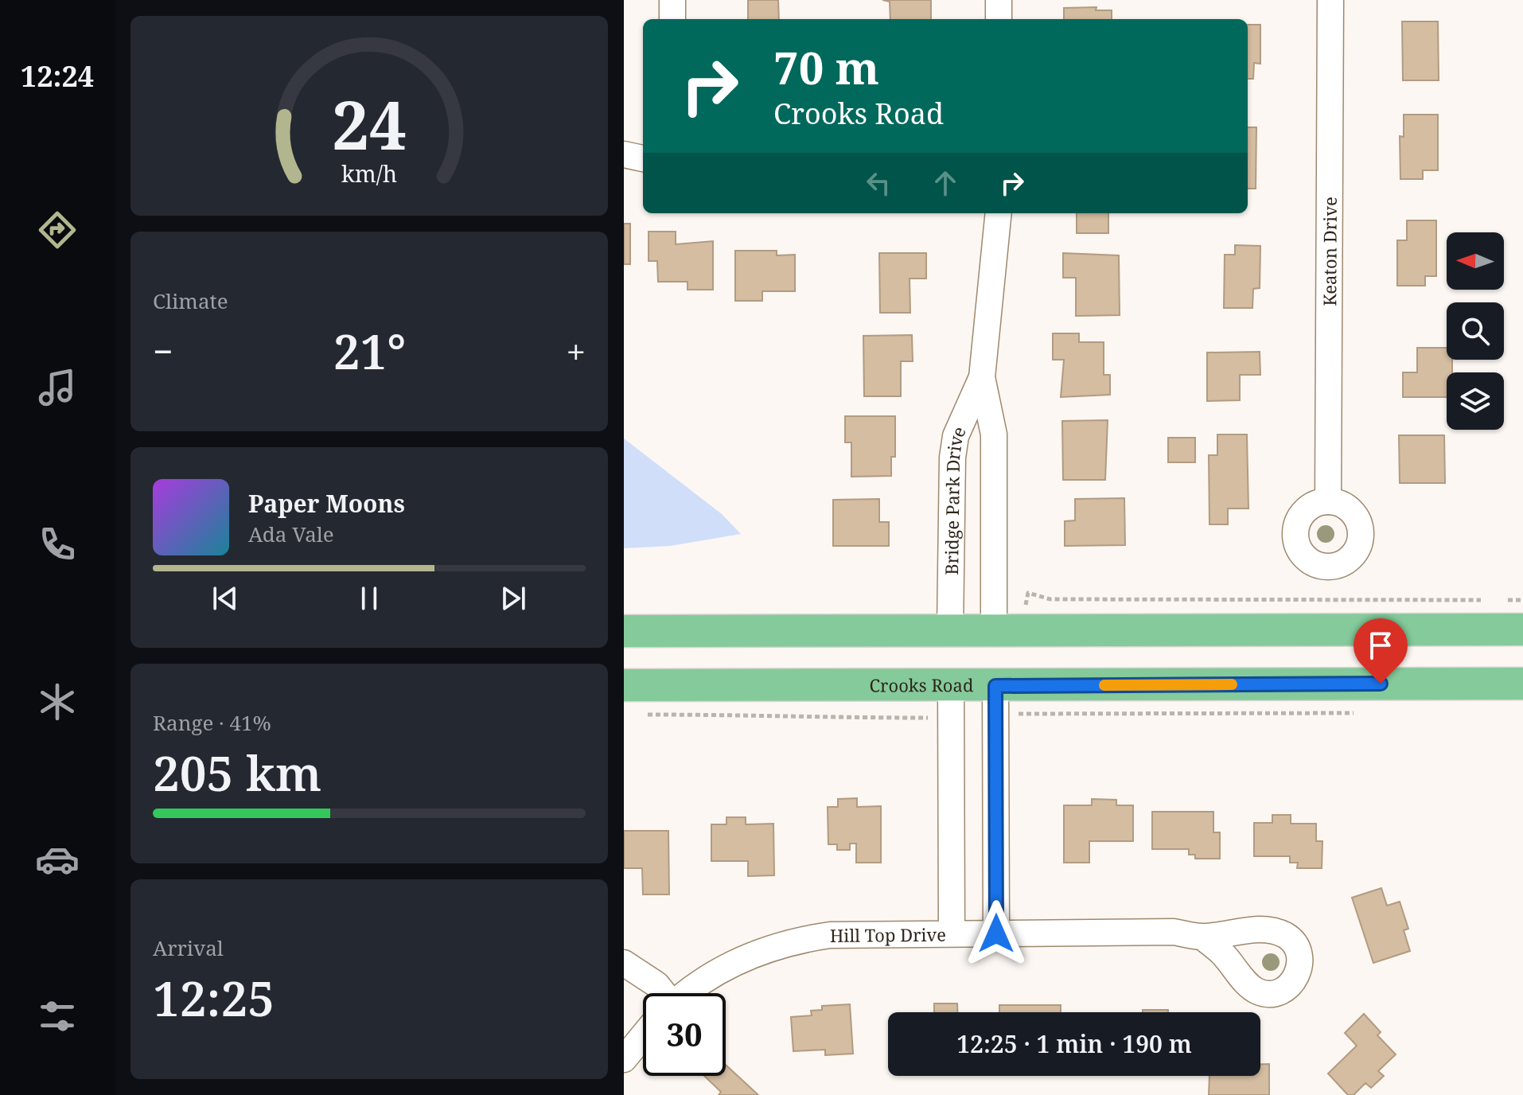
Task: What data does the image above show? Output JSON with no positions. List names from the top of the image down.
{
  "streets": {
    "main road": ["Crooks Road"],
    "street": ["Keaton Drive", "Bridge Park Drive", "Hill Top Drive"]
  },
  "north": "left",
  "page": {
    "tabs": "12:24",
    "turn": ["70 m", "Crooks Road"],
    "tile": [
      "Climate",
      ["Range · 41%", "205 km"],
      ["Arrival", "12:25"]
    ],
    "heat": ["−", "21°", "+"],
    "song": ["Paper Moons", "Ada Vale"],
    "limit": "30",
    "trip": "12:25 · 1 min · 190 m",
    "gauge": ["24", "km/h"]
  }
}
